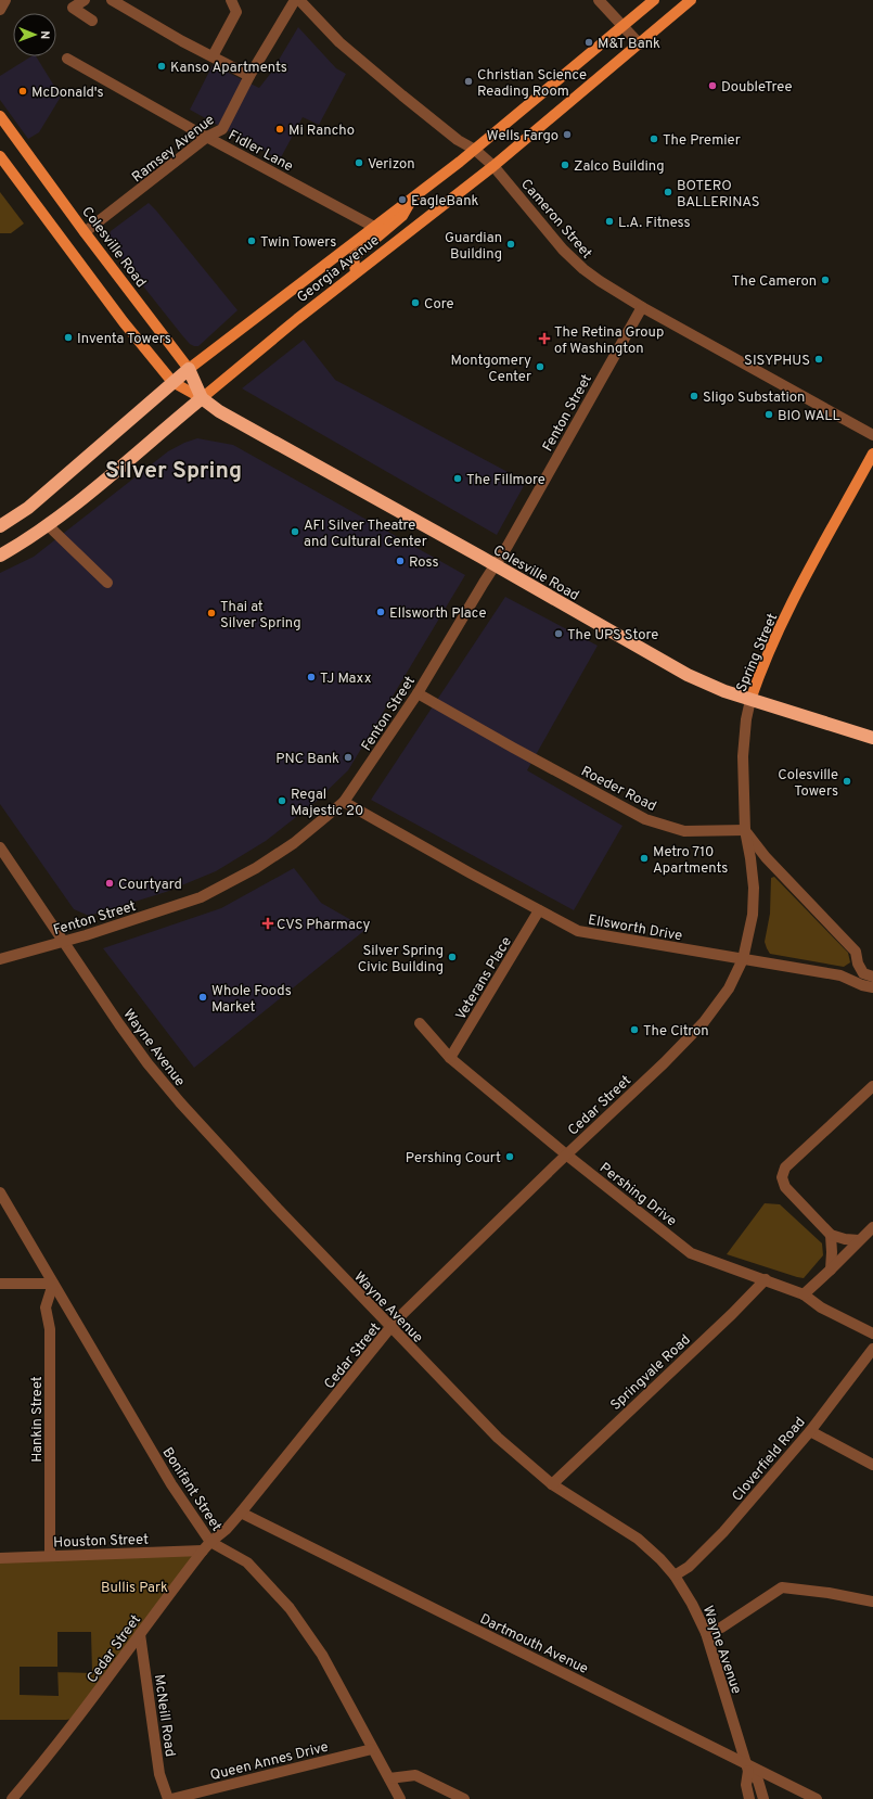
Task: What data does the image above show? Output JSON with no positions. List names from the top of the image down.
{
  "streets": {
    "highway": ["Colesville Road", "Georgia Avenue"],
    "main road": ["Spring Street"],
    "street": [
      "Ramsey Avenue",
      "Fidler Lane",
      "Cameron Street",
      "Fenton Street",
      "Roeder Road",
      "Ellsworth Drive",
      "Veterans Place",
      "Wayne Avenue",
      "Cedar Street",
      "Pershing Drive",
      "Springvale Road",
      "Hankin Street",
      "Cloverfield Road",
      "Bonifant Street",
      "Houston Street",
      "Dartmouth Avenue",
      "McNeill Road",
      "Queen Annes Drive"
    ]
  },
  "crossings": [
    ["Ramsey Avenue", "Fidler Lane"],
    ["Ramsey Avenue", "Colesville Road"],
    ["Fidler Lane", "Georgia Avenue"],
    ["Cameron Street", "Georgia Avenue"],
    ["Cameron Street", "Fenton Street"],
    ["Colesville Road", "Georgia Avenue"],
    ["Colesville Road", "Fenton Street"],
    ["Colesville Road", "Spring Street"],
    ["Fenton Street", "Roeder Road"],
    ["Fenton Street", "Ellsworth Drive"],
    ["Fenton Street", "Wayne Avenue"],
    ["Spring Street", "Roeder Road"],
    ["Spring Street", "Ellsworth Drive"],
    ["Spring Street", "Cedar Street"],
    ["Ellsworth Drive", "Veterans Place"],
    ["Ellsworth Drive", "Cedar Street"],
    ["Veterans Place", "Pershing Drive"],
    ["Wayne Avenue", "Cedar Street"],
    ["Wayne Avenue", "Springvale Road"],
    ["Wayne Avenue", "Cloverfield Road"],
    ["Wayne Avenue", "Dartmouth Avenue"],
    ["Cedar Street", "Pershing Drive"],
    ["Cedar Street", "Bonifant Street"],
    ["Cedar Street", "Houston Street"],
    ["Cedar Street", "Dartmouth Avenue"],
    ["Cedar Street", "McNeill Road"],
    ["Pershing Drive", "Springvale Road"],
    ["Hankin Street", "Bonifant Street"],
    ["Hankin Street", "Houston Street"],
    ["Bonifant Street", "Queen Annes Drive"]
  ],
  "districts": ["Silver Spring"],
  "parks": ["Bullis Park"],
  "places": {
    "other": [
      "M&T Bank",
      "Kanso Apartments",
      "Christian Science Reading Room",
      "DoubleTree",
      "McDonald's",
      "Mi Rancho",
      "Wells Fargo",
      "The Premier",
      "Verizon",
      "Zalco Building",
      "BOTERO BALLERINAS",
      "EagleBank",
      "L.A. Fitness",
      "Twin Towers",
      "Guardian Building",
      "The Cameron",
      "Core",
      "Inventa Towers",
      "SISYPHUS",
      "Montgomery Center",
      "Sligo Substation",
      "BIO WALL",
      "The Fillmore",
      "AFI Silver Theatre and Cultural Center",
      "Ross",
      "Ellsworth Place",
      "Thai at Silver Spring",
      "The UPS Store",
      "TJ Maxx",
      "PNC Bank",
      "Colesville Towers",
      "Regal Majestic 20",
      "Metro 710 Apartments",
      "Courtyard",
      "Silver Spring Civic Building",
      "Whole Foods Market",
      "The Citron",
      "Pershing Court"
    ],
    "health": ["The Retina Group of Washington", "CVS Pharmacy"]
  },
  "north": "right"
}
